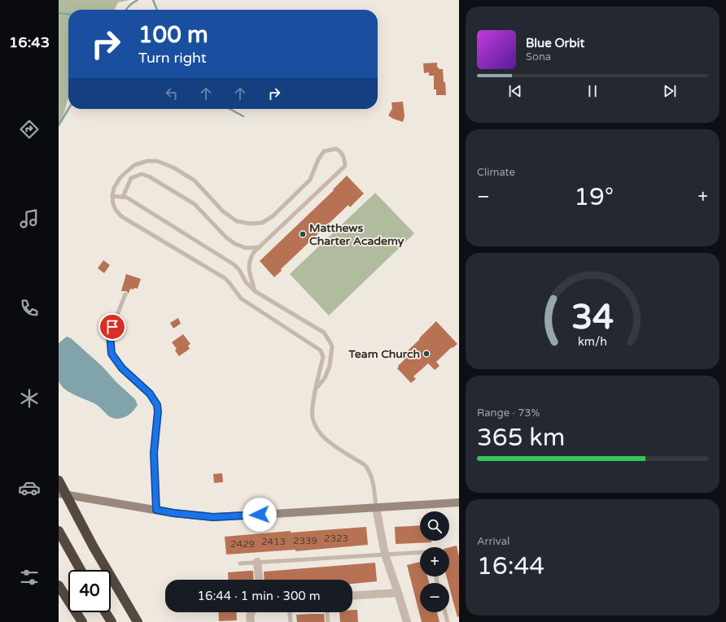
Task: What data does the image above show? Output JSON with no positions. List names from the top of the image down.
{
  "places": ["Matthews Charter Academy", "Team Church"],
  "house_numbers": [
    "2323",
    "2339",
    "2413",
    "2429"
  ],
  "page": {
    "tabs": "16:43",
    "turn": ["100 m", "Turn right"],
    "song": ["Blue Orbit", "Sona"],
    "tile": [
      "Climate",
      ["Range · 73%", "365 km"],
      ["Arrival", "16:44"]
    ],
    "heat": ["−", "19°", "+"],
    "map_buttons": ["+", "−"],
    "limit": "40",
    "trip": "16:44 · 1 min · 300 m",
    "gauge": ["34", "km/h"]
  }
}
